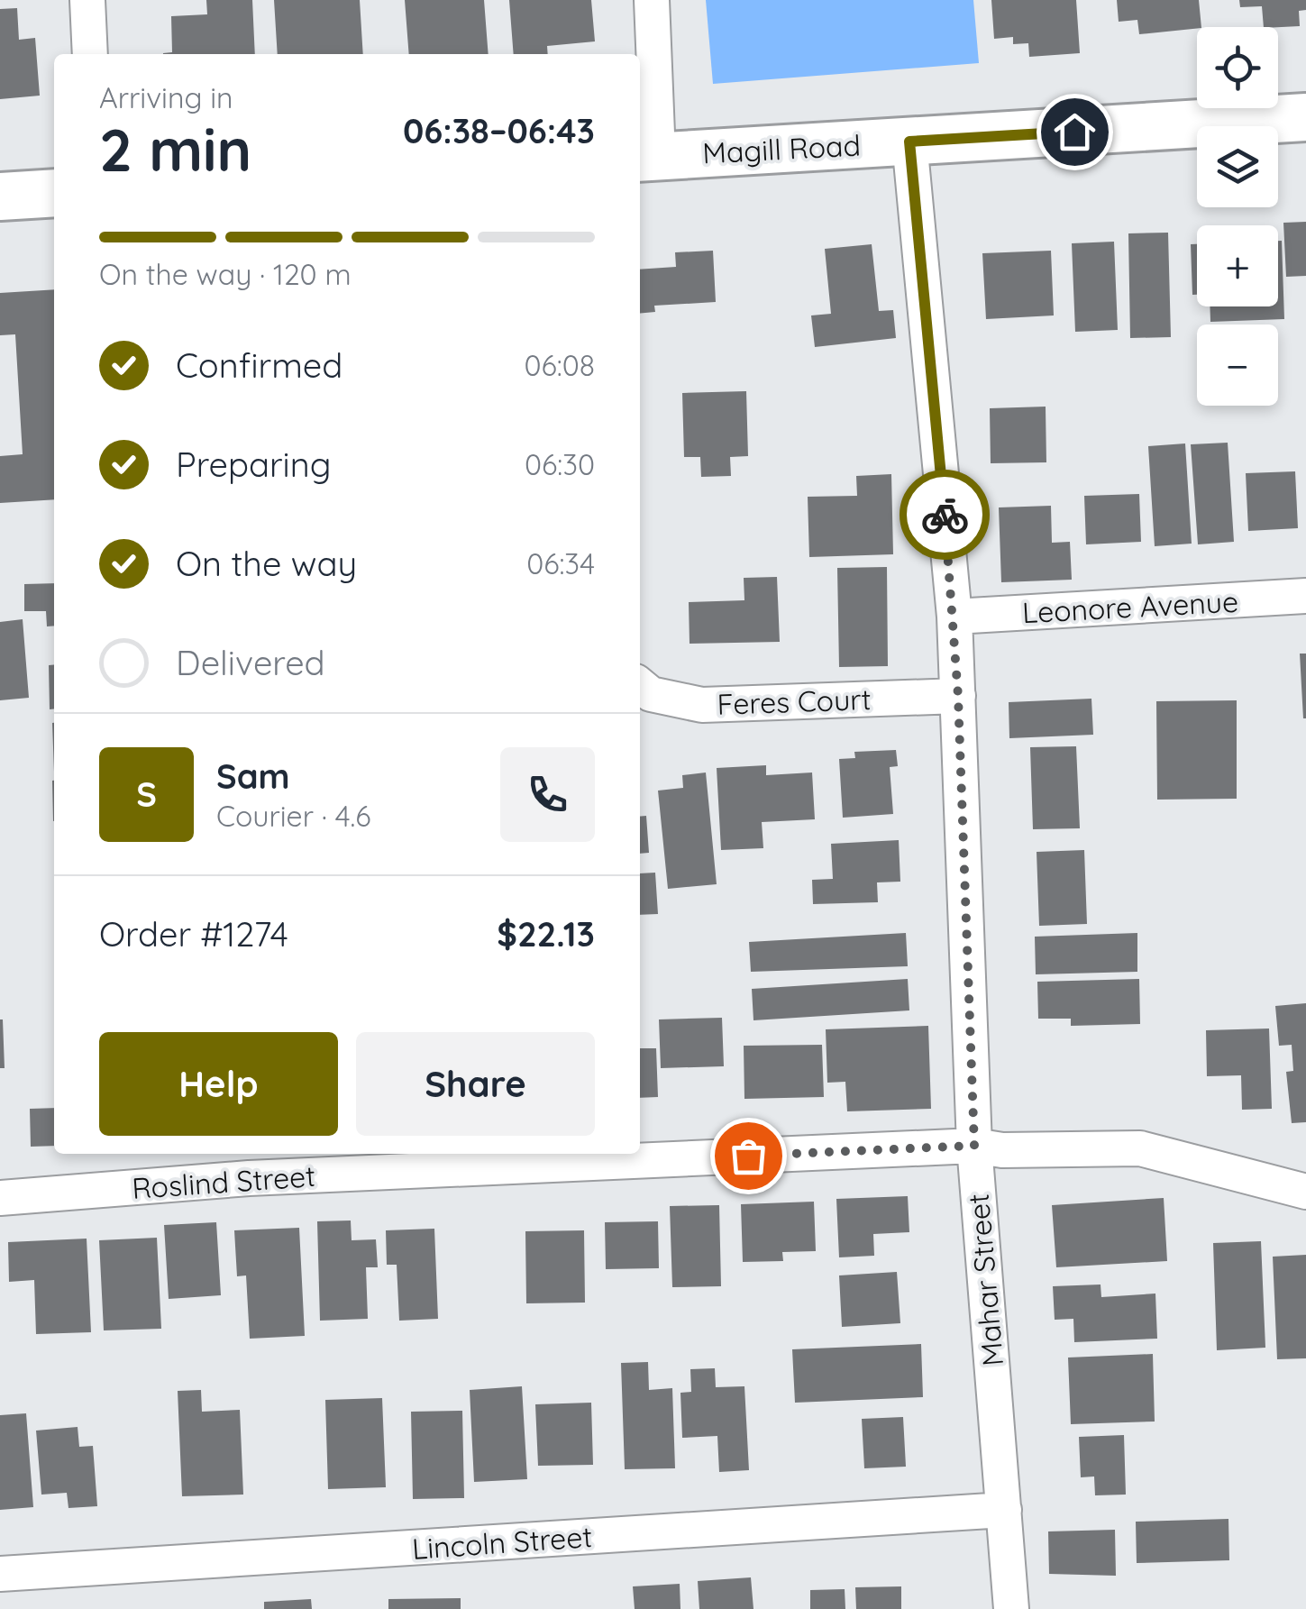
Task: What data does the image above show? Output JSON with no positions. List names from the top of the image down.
{
  "streets": {
    "main road": ["Magill Road"],
    "street": [
      "Leonore Avenue",
      "Feres Court",
      "Roslind Street",
      "Mahar Street",
      "Lincoln Street"
    ]
  },
  "crossings": [
    ["Magill Road", "Mahar Street"],
    ["Leonore Avenue", "Mahar Street"],
    ["Feres Court", "Mahar Street"],
    ["Roslind Street", "Mahar Street"],
    ["Mahar Street", "Lincoln Street"]
  ],
  "page": {
    "map_buttons": ["+", "−"],
    "heading": ["2 min", "Arriving in", "06:38–06:43"],
    "panel": [
      "Sam",
      "Courier · 4.6",
      "Order #1274",
      "$22.13"
    ],
    "bar": "On the way · 120 m",
    "list": [
      ["Confirmed", "06:08"],
      ["Preparing", "06:30"],
      ["On the way", "06:34"],
      "Delivered"
    ],
    "round": "S",
    "buttons": ["Help", "Share"]
  }
}
